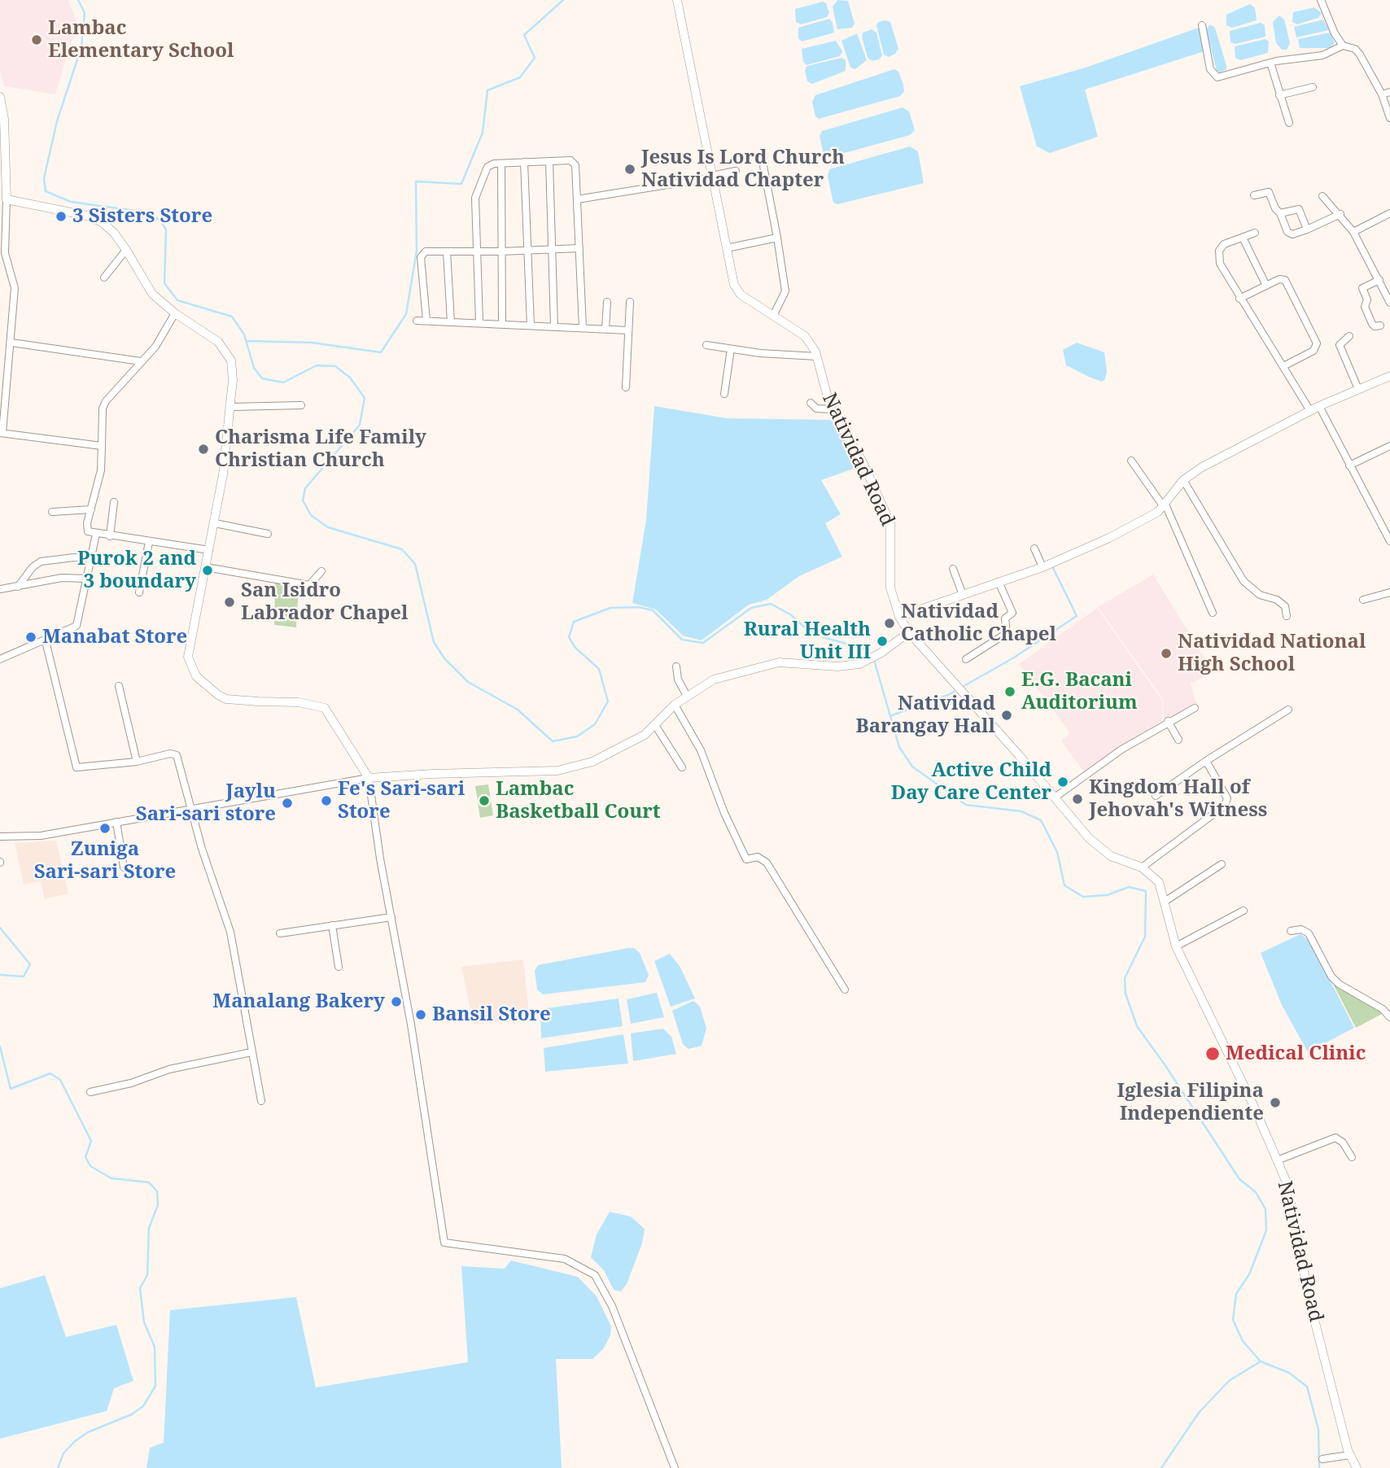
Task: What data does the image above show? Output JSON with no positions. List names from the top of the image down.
{
  "streets": {
    "street": ["Natividad Road"]
  },
  "places": [
    "Lambac Elementary School",
    "Jesus Is Lord Church Natividad Chapter",
    "3 Sisters Store",
    "Charisma Life Family Christian Church",
    "Purok 2 and 3 boundary",
    "San Isidro Labrador Chapel",
    "Natividad Catholic Chapel",
    "Manabat Store",
    "Rural Health Unit III",
    "Natividad National High School",
    "E.G. Bacani Auditorium",
    "Natividad Barangay Hall",
    "Active Child Day Care Center",
    "Kingdom Hall of Jehovah's Witness",
    "Fe's Sari-sari Store",
    "Lambac Basketball Court",
    "Jaylu Sari-sari store",
    "Zuniga Sari-sari Store",
    "Manalang Bakery",
    "Bansil Store",
    "Medical Clinic",
    "Iglesia Filipina Independiente"
  ]
}
